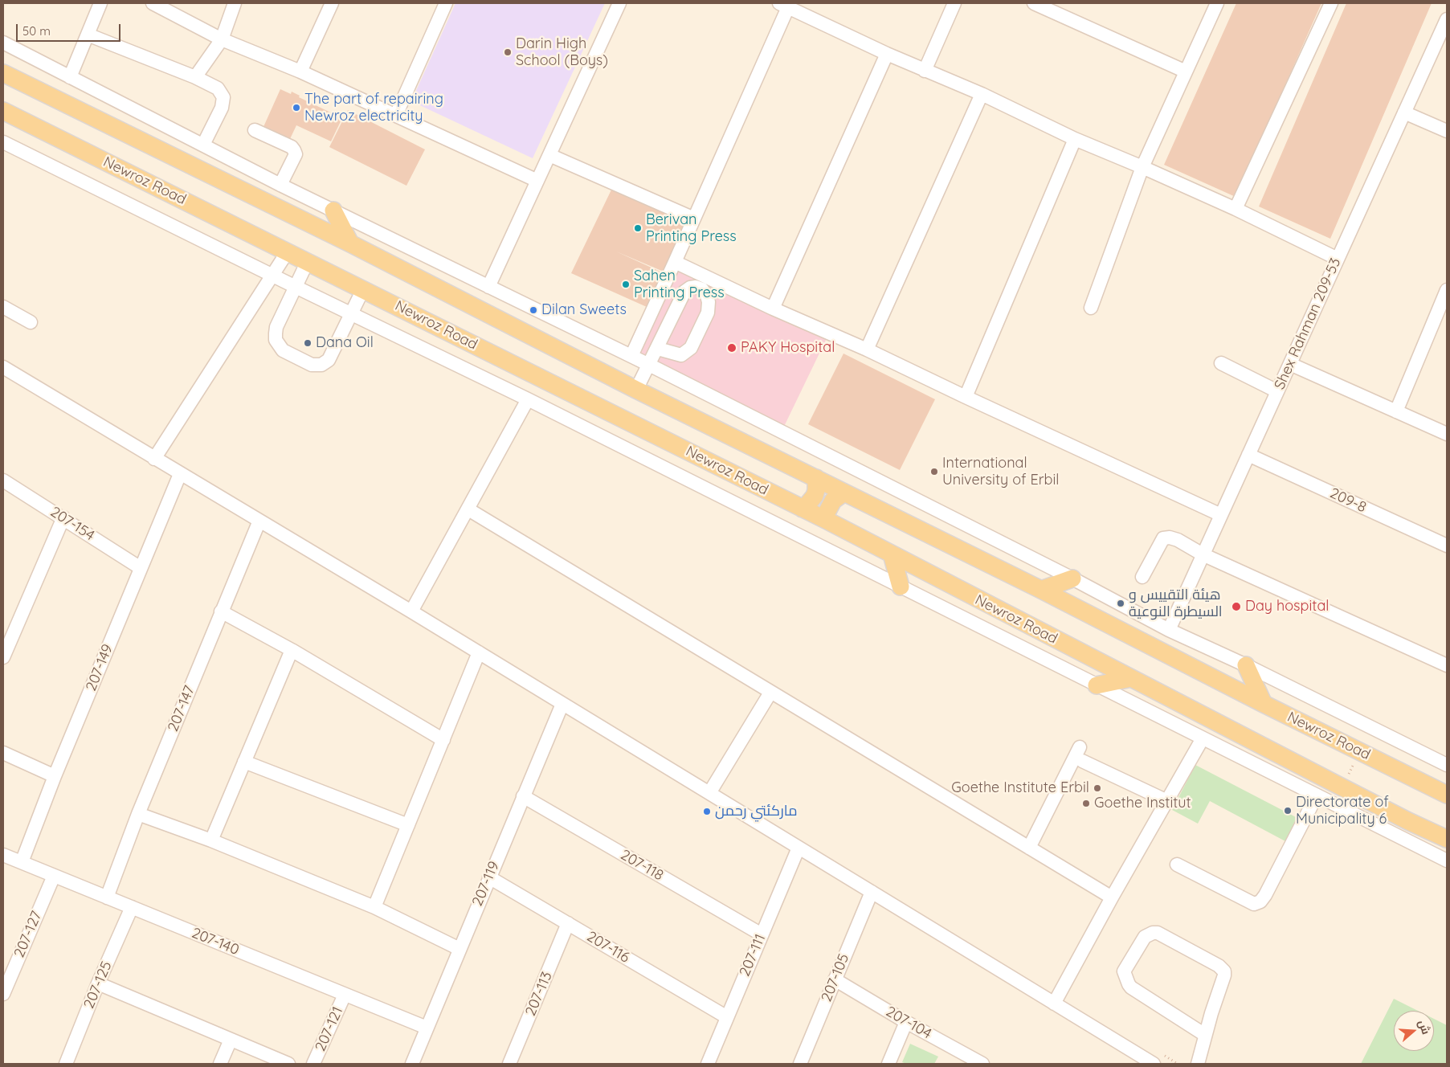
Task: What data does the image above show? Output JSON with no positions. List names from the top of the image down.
{
  "streets": {
    "main road": ["Newroz Road"],
    "street": [
      "Shex Rahman 209-53",
      "209-8",
      "207-154",
      "207-149",
      "207-147",
      "207-118",
      "207-119",
      "207-127",
      "207-140",
      "207-116",
      "207-111",
      "207-105",
      "207-125",
      "207-113",
      "207-104",
      "207-121"
    ]
  },
  "crossings": [
    ["Shex Rahman 209-53", "209-8"],
    ["207-154", "207-149"],
    ["207-149", "207-140"],
    ["207-147", "207-140"],
    ["207-118", "207-119"],
    ["207-118", "207-111"],
    ["207-119", "207-140"],
    ["207-119", "207-116"],
    ["207-127", "207-140"],
    ["207-140", "207-125"],
    ["207-140", "207-121"],
    ["207-116", "207-111"],
    ["207-116", "207-113"],
    ["207-105", "207-104"]
  ],
  "places": [
    "Darin High School (Boys)",
    "The part of repairing Newroz electricity",
    "Berivan Printing Press",
    "Sahen Printing Press",
    "Dilan Sweets",
    "Dana Oil",
    "PAKY Hospital",
    "International University of Erbil",
    "هيئة التقييس و السيطرة النوعية",
    "Day hospital",
    "Goethe Institute Erbil",
    "Goethe Institut",
    "Directorate of Municipality 6",
    "ماركئتي رحمن"
  ],
  "scale_bar": "50 m",
  "north": "right"
}
